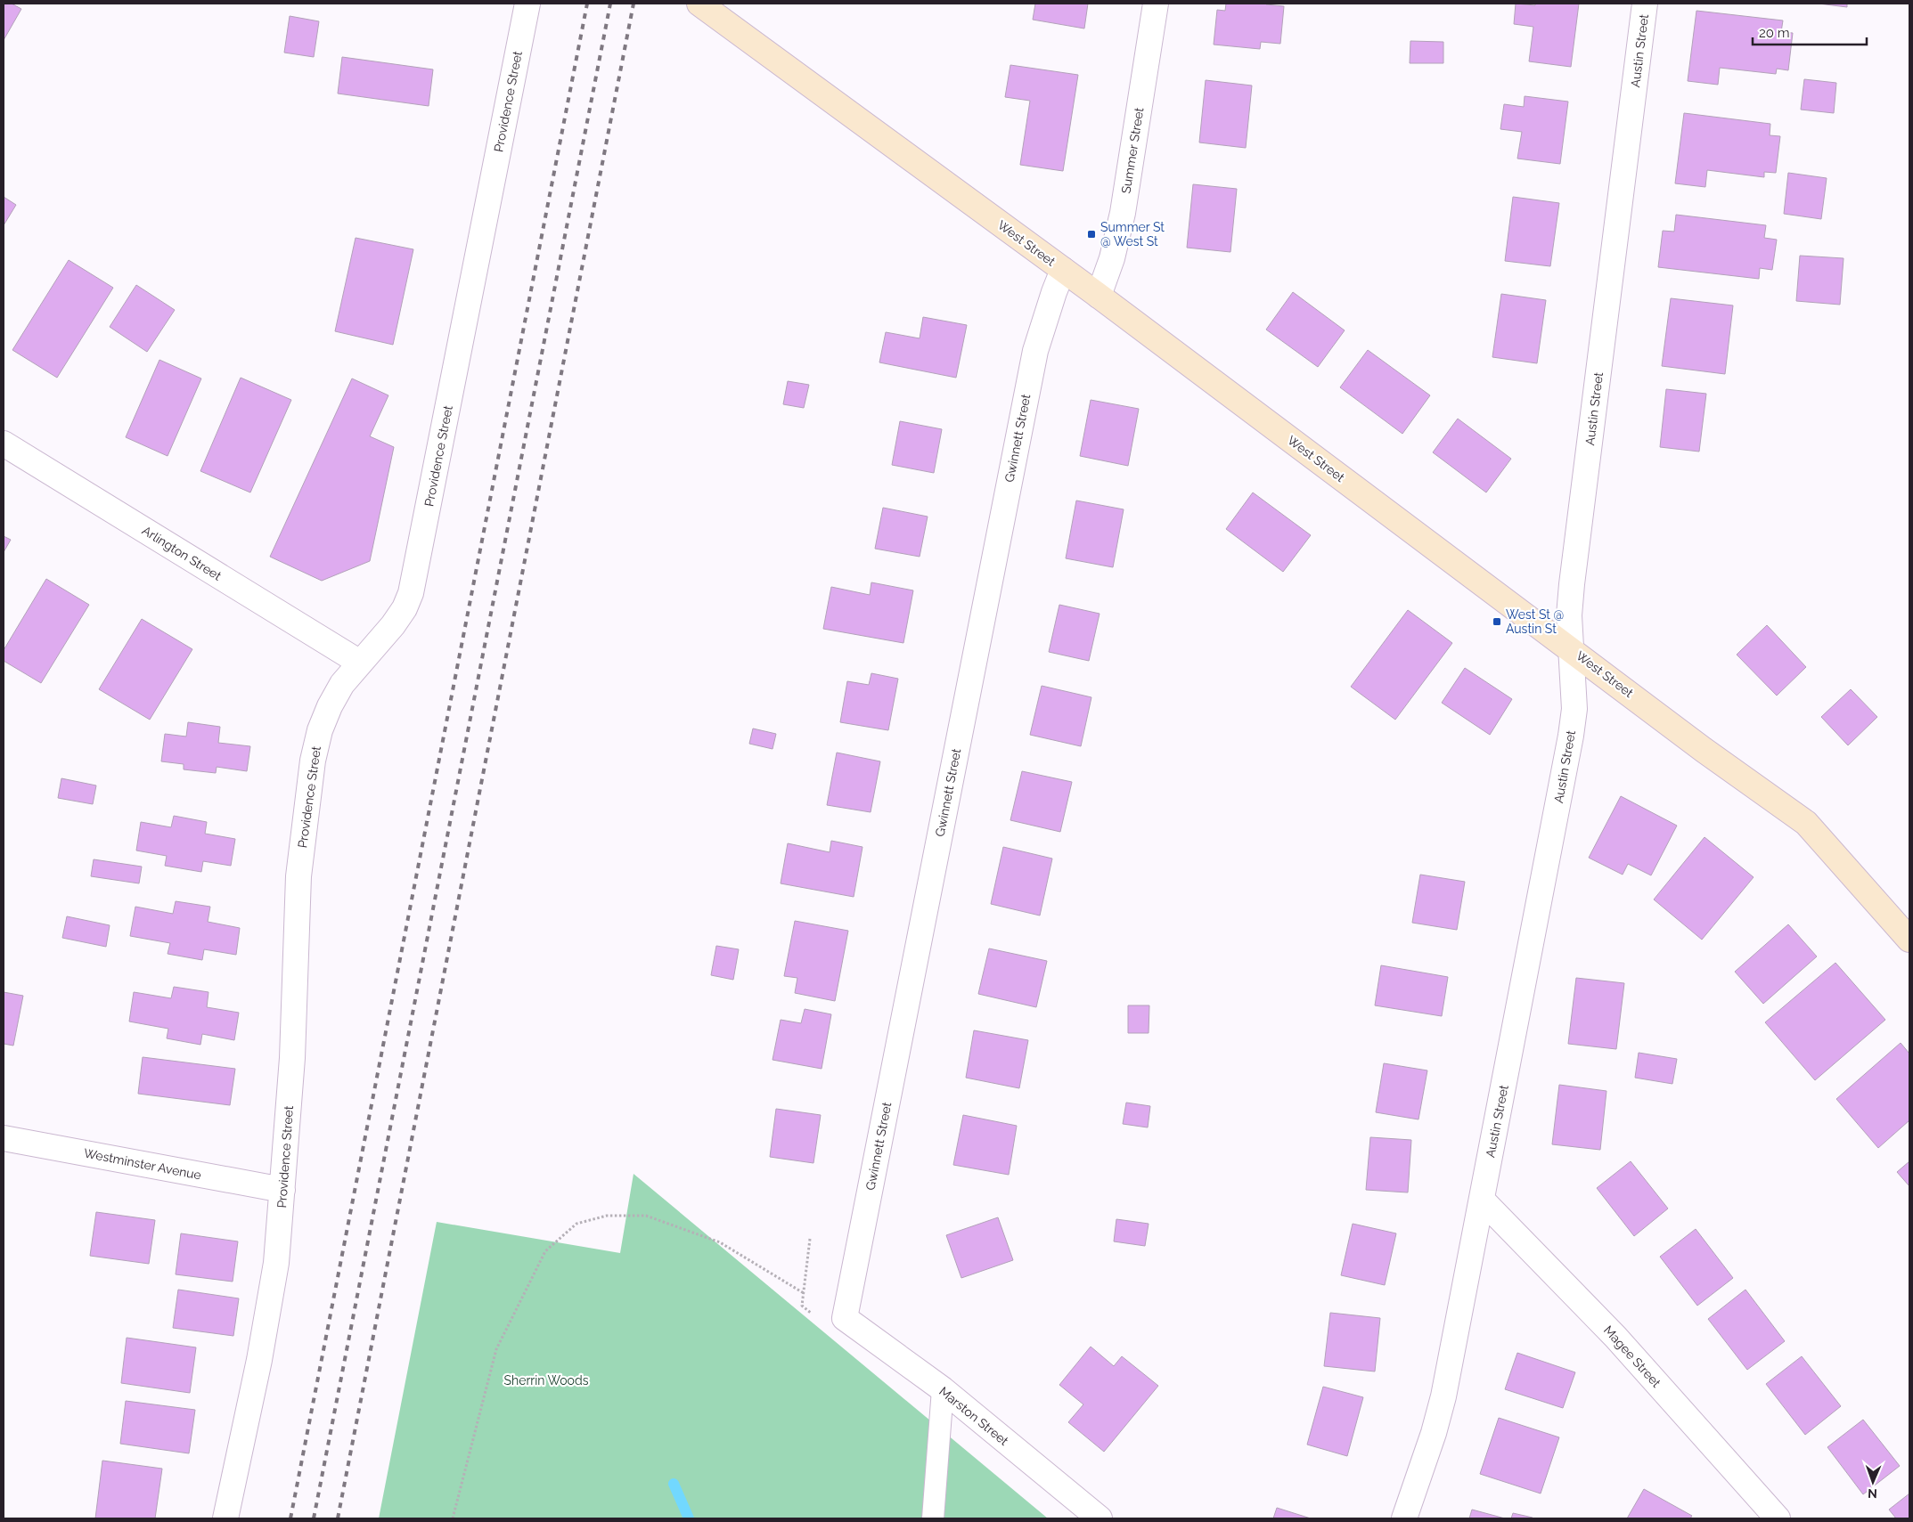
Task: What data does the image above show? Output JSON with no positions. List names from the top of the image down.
{
  "streets": {
    "street": [
      "Austin Street",
      "Providence Street",
      "Summer Street",
      "West Street",
      "Gwinnett Street",
      "Arlington Street",
      "Westminster Avenue",
      "Magee Street",
      "Marston Street"
    ]
  },
  "crossings": [
    ["Austin Street", "West Street"],
    ["Austin Street", "Magee Street"],
    ["Providence Street", "Arlington Street"],
    ["Providence Street", "Westminster Avenue"],
    ["Summer Street", "West Street"],
    ["West Street", "Gwinnett Street"],
    ["Gwinnett Street", "Marston Street"]
  ],
  "parks": ["Sherrin Woods"],
  "places": {
    "transit": ["Summer St @ West St", "West St @ Austin St"]
  },
  "scale_bar": "20 m",
  "north": "bottom"
}
